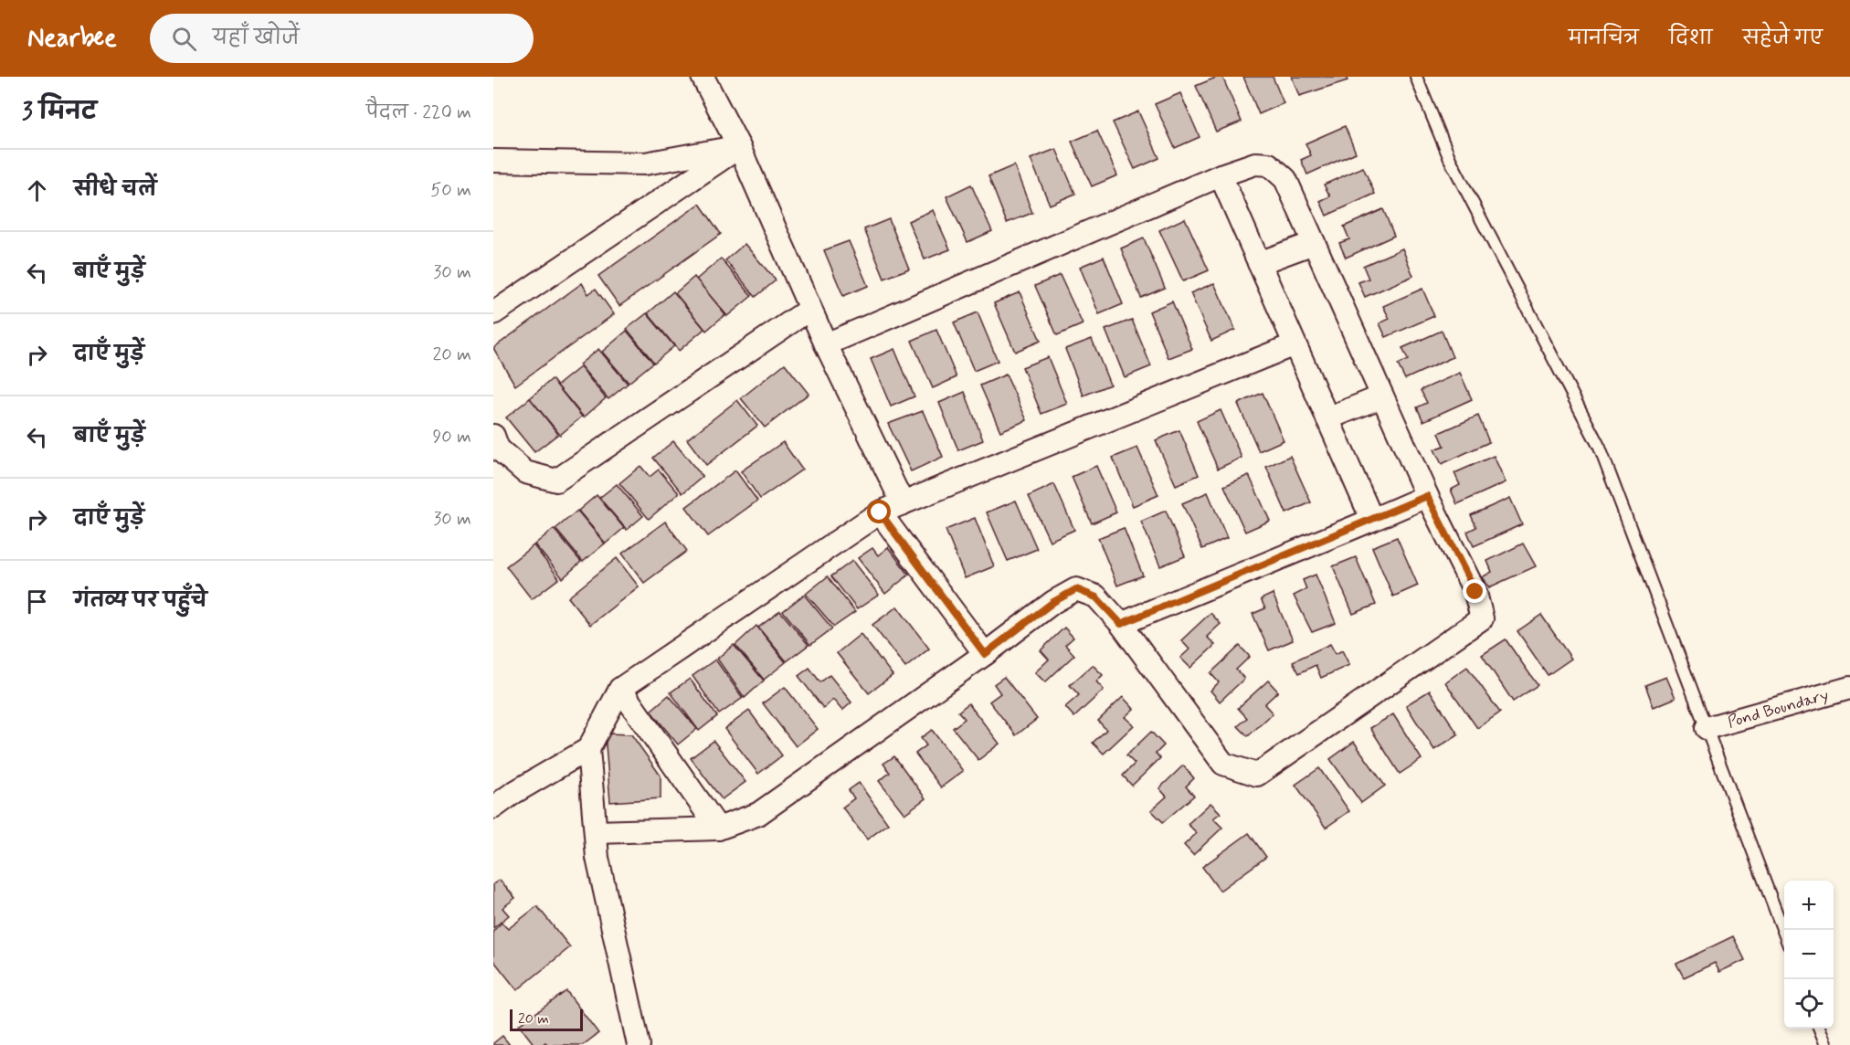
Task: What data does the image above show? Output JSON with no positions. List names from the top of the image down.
{
  "streets": {
    "street": ["Pond Boundary"]
  },
  "scale_bar": "20 m",
  "page": {
    "header": "Nearbee",
    "search": "यहाँ खोजें",
    "nav": ["मानचित्र", "दिशा", "सहेजे गए"],
    "heading": ["3 मिनट", "पैदल · 220 m"],
    "list": [
      ["सीधे चलें", "50 m"],
      ["बाएँ मुड़ें", "30 m"],
      ["दाएँ मुड़ें", "20 m"],
      ["बाएँ मुड़ें", "90 m"],
      ["दाएँ मुड़ें", "30 m"],
      "गंतव्य पर पहुँचे"
    ],
    "map_buttons": ["+", "−"],
    "scale": "20 m"
  }
}
